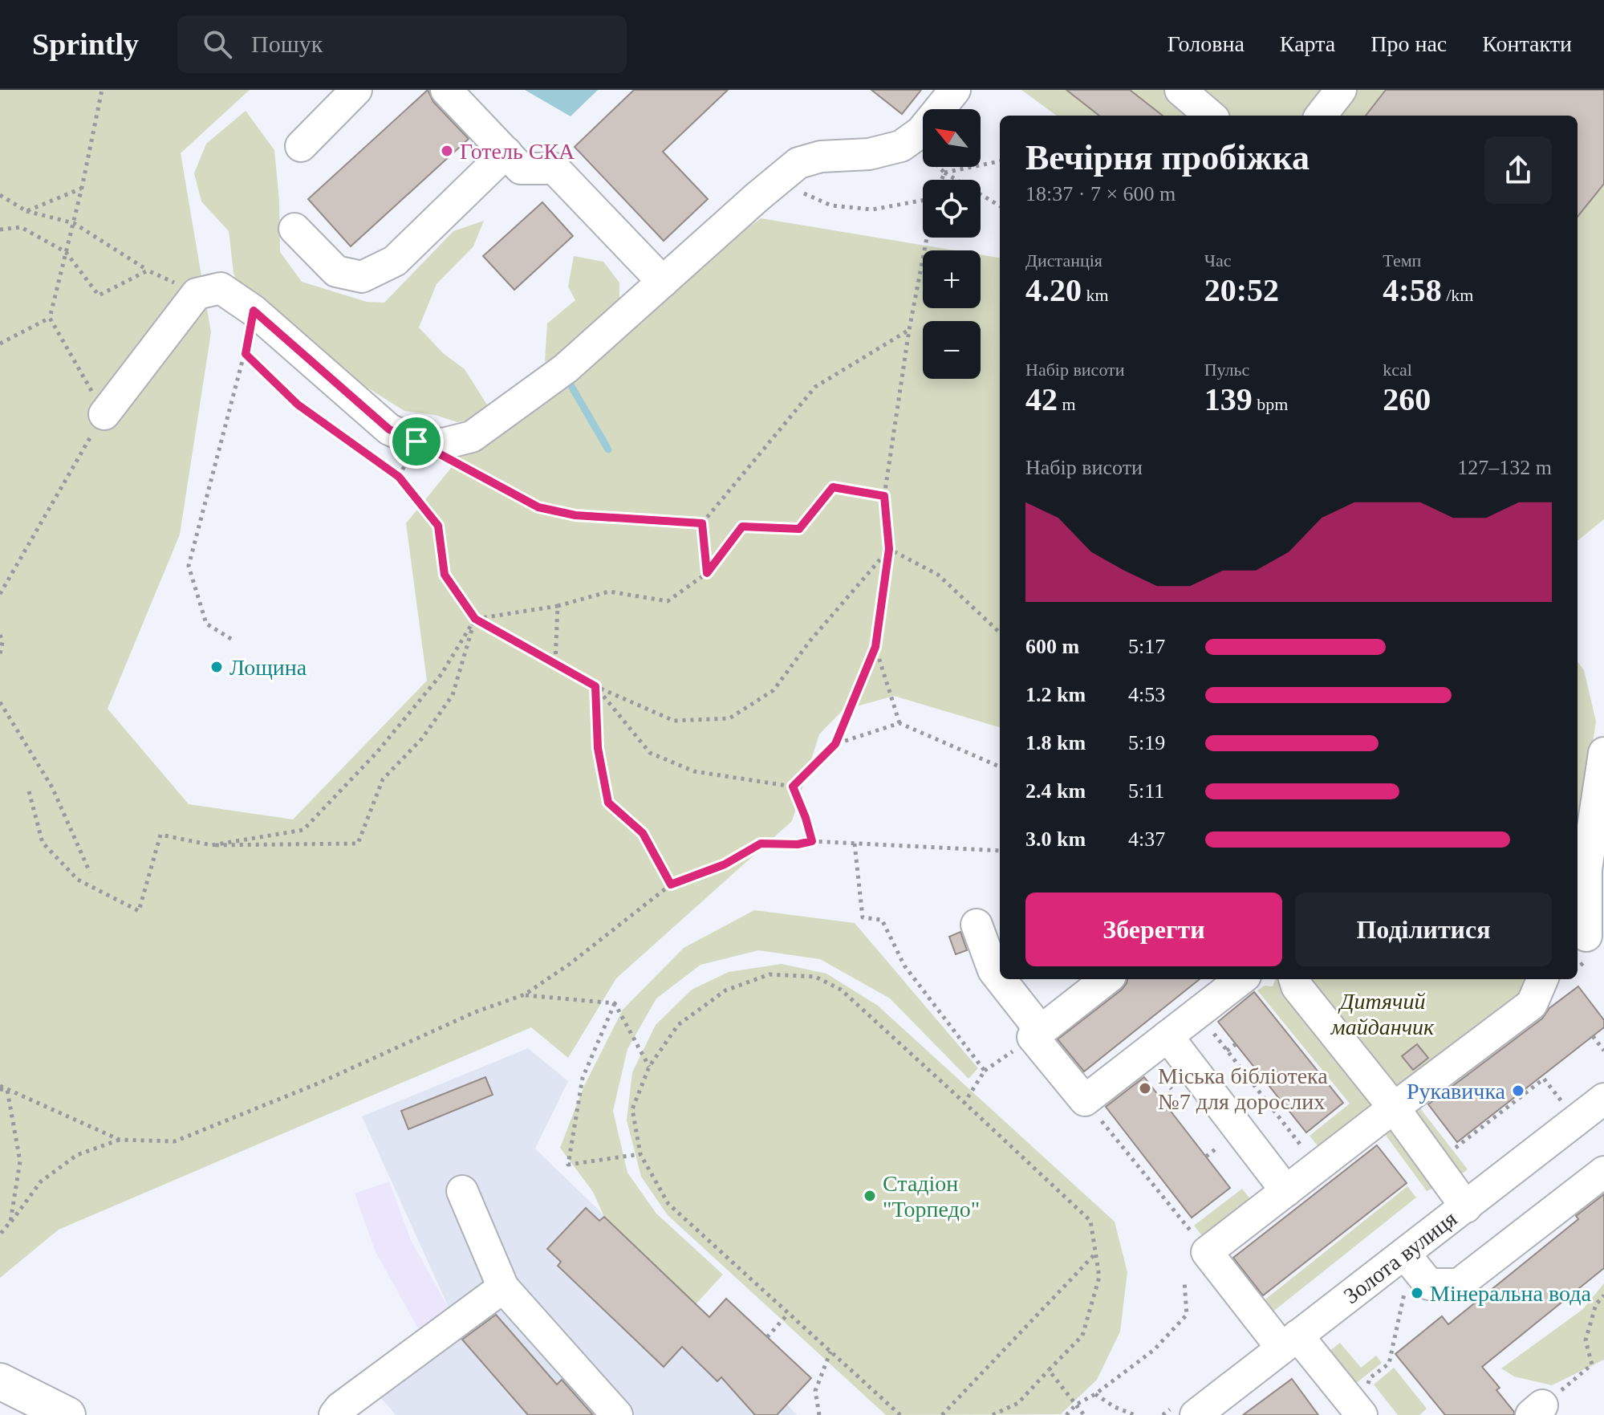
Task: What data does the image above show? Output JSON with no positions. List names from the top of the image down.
{
  "streets": {
    "street": ["Золота вулиця"]
  },
  "parks": ["Дитячий майданчик"],
  "places": [
    "Готель СКА",
    "Лощина",
    "Міська бібліотека №7 для дорослих",
    "Рукавичка",
    "Стадіон \"Торпедо\"",
    "Мінеральна вода"
  ],
  "north": "top left",
  "page": {
    "header": "Sprintly",
    "search": "Пошук",
    "nav": [
      "Головна",
      "Карта",
      "Про нас",
      "Контакти"
    ],
    "map_buttons": ["+", "−"],
    "heading": ["Вечірня пробіжка", "18:37 · 7 × 600 m"],
    "stats": [
      ["Дистанція", "4.20 km"],
      ["Час", "20:52"],
      ["Темп", "4:58 /km"],
      ["Набір висоти", "42 m"],
      ["Пульс", "139 bpm"],
      ["kcal", "260"]
    ],
    "chart": ["Набір висоти", "127–132 m"],
    "list": [
      {
        "name": "600 m",
        "note": "5:17"
      },
      {
        "name": "1.2 km",
        "note": "4:53"
      },
      {
        "name": "1.8 km",
        "note": "5:19"
      },
      {
        "name": "2.4 km",
        "note": "5:11"
      },
      {
        "name": "3.0 km",
        "note": "4:37"
      }
    ],
    "buttons": ["Зберегти", "Поділитися"]
  }
}
